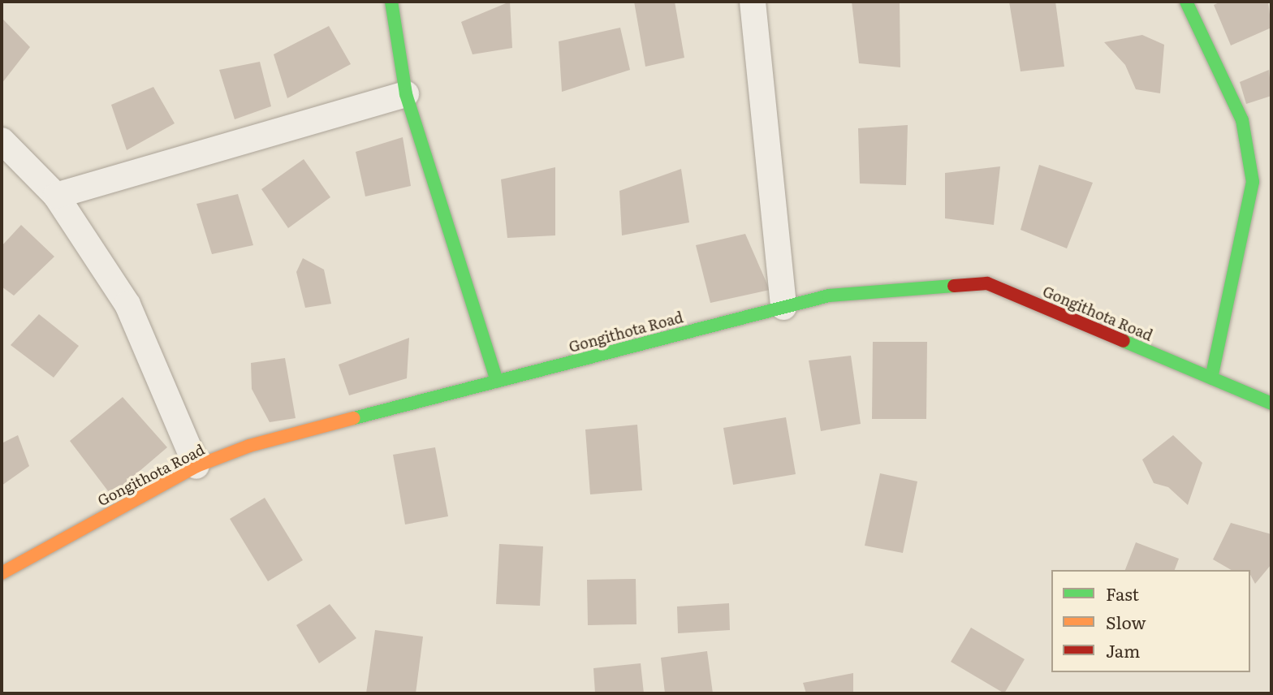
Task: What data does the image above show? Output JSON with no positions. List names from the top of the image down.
{
  "streets": {
    "street": ["Gongithota Road"]
  },
  "legend": ["Fast", "Slow", "Jam"]
}
